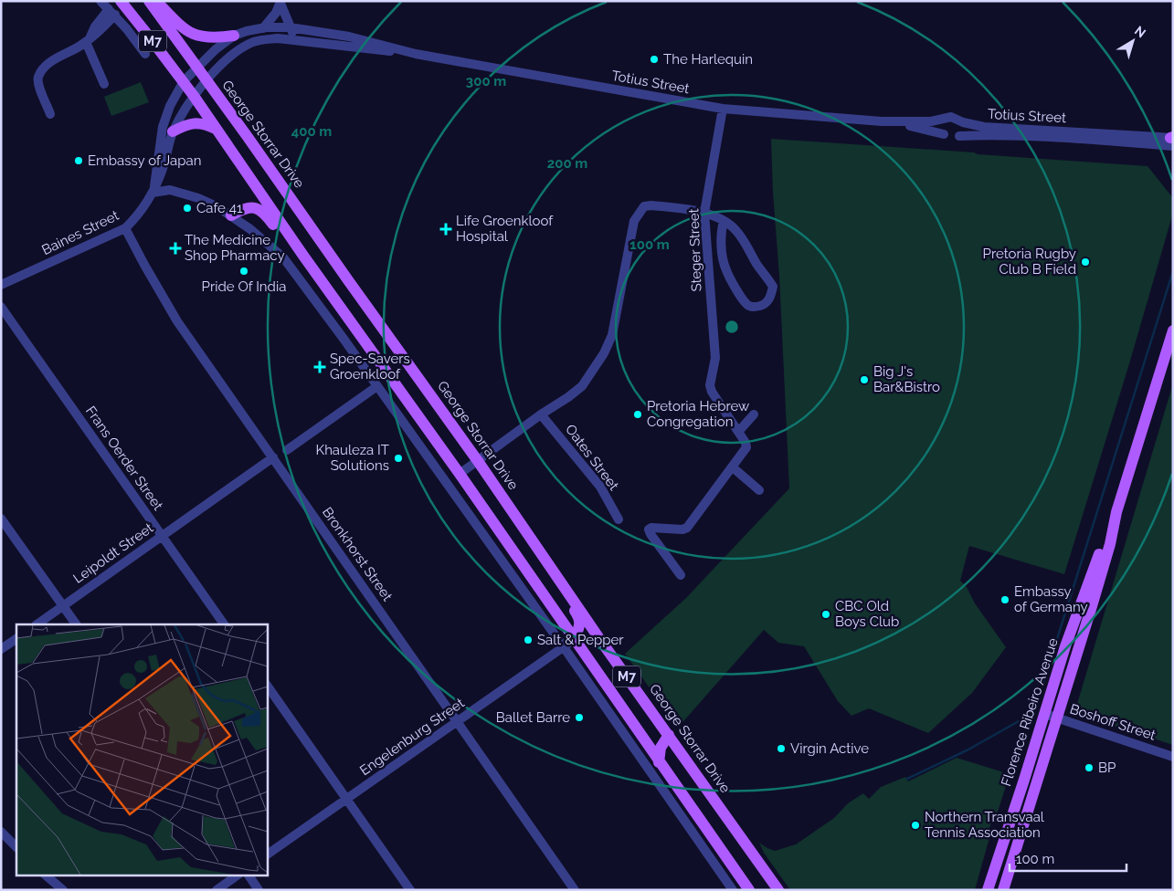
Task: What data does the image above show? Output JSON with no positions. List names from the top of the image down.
{
  "streets": {
    "main road": ["M7", "George Storrar Drive", "Florence Ribeiro Avenue"],
    "street": [
      "Totius Street",
      "Baines Street",
      "Steger Street",
      "Oates Street",
      "Frans Oerder Street",
      "Leipoldt Street",
      "Bronkhorst Street",
      "Boshoff Street",
      "Engelenburg Street"
    ]
  },
  "crossings": [
    ["M7", "Totius Street"],
    ["M7", "Baines Street"],
    ["M7", "Engelenburg Street"],
    ["Totius Street", "George Storrar Drive"],
    ["Totius Street", "Baines Street"],
    ["Totius Street", "Steger Street"],
    ["Baines Street", "Bronkhorst Street"],
    ["Frans Oerder Street", "Leipoldt Street"],
    ["Leipoldt Street", "Bronkhorst Street"],
    ["Bronkhorst Street", "Engelenburg Street"],
    ["Florence Ribeiro Avenue", "Boshoff Street"]
  ],
  "places": {
    "other": [
      "The Harlequin",
      "Embassy of Japan",
      "Cafe 41",
      "Pretoria Rugby Club B Field",
      "Pride Of India",
      "Big J's Bar&Bistro",
      "Pretoria Hebrew Congregation",
      "Khauleza IT Solutions",
      "Embassy of Germany",
      "CBC Old Boys Club",
      "Salt & Pepper",
      "Ballet Barre",
      "Virgin Active",
      "BP",
      "Northern Transvaal Tennis Association"
    ],
    "health": ["Life Groenkloof Hospital", "The Medicine Shop Pharmacy", "Spec-Savers Groenkloof"]
  },
  "scale_bar": "100 m",
  "north": "top right",
  "rings": [
    "300 m",
    "400 m",
    "200 m",
    "100 m"
  ]
}
